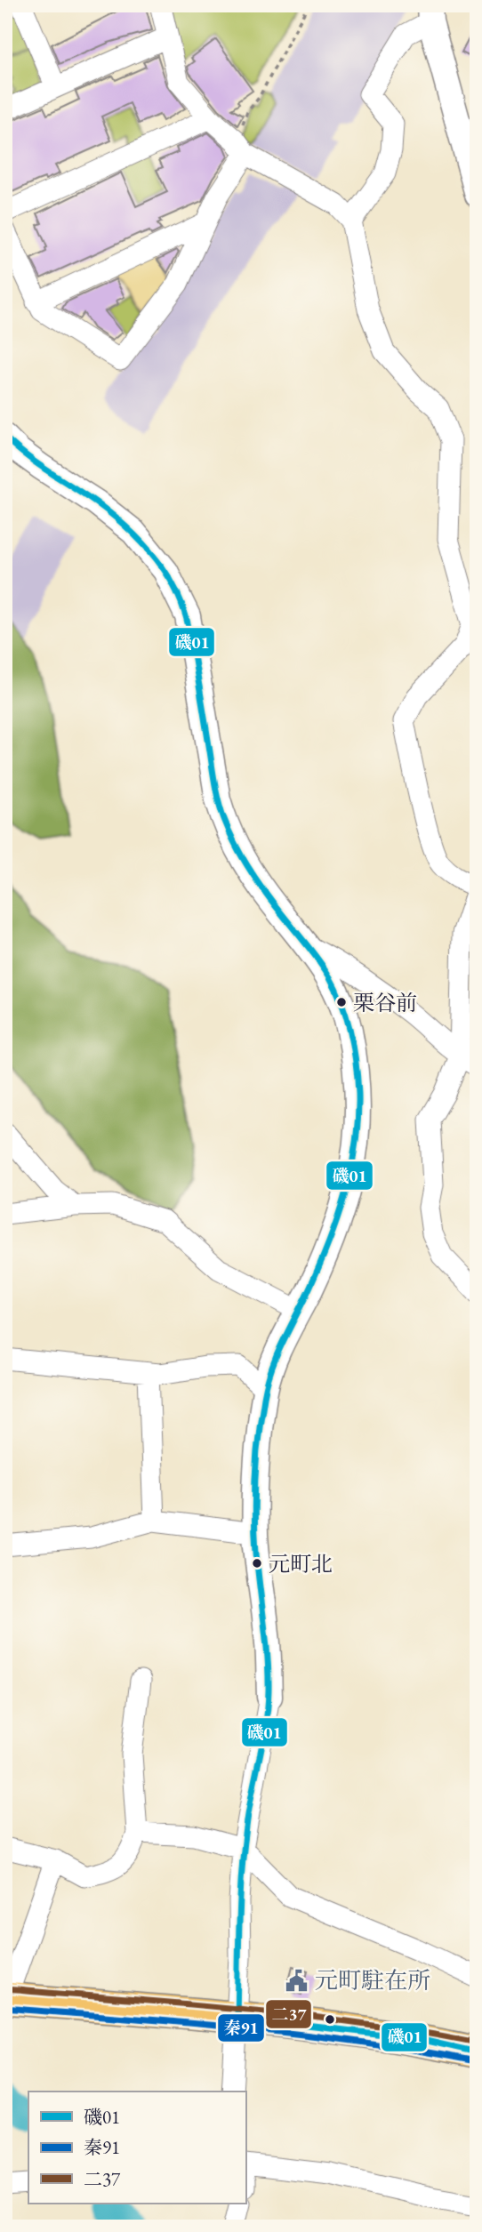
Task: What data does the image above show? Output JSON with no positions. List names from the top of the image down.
{
  "places": {
    "other": ["栗谷前", "元町北"],
    "public building": ["元町駐在所"]
  },
  "lines": ["transit line 磯01", "transit line 二37", "transit line 秦91"],
  "legend": ["磯01", "秦91", "二37"]
}
